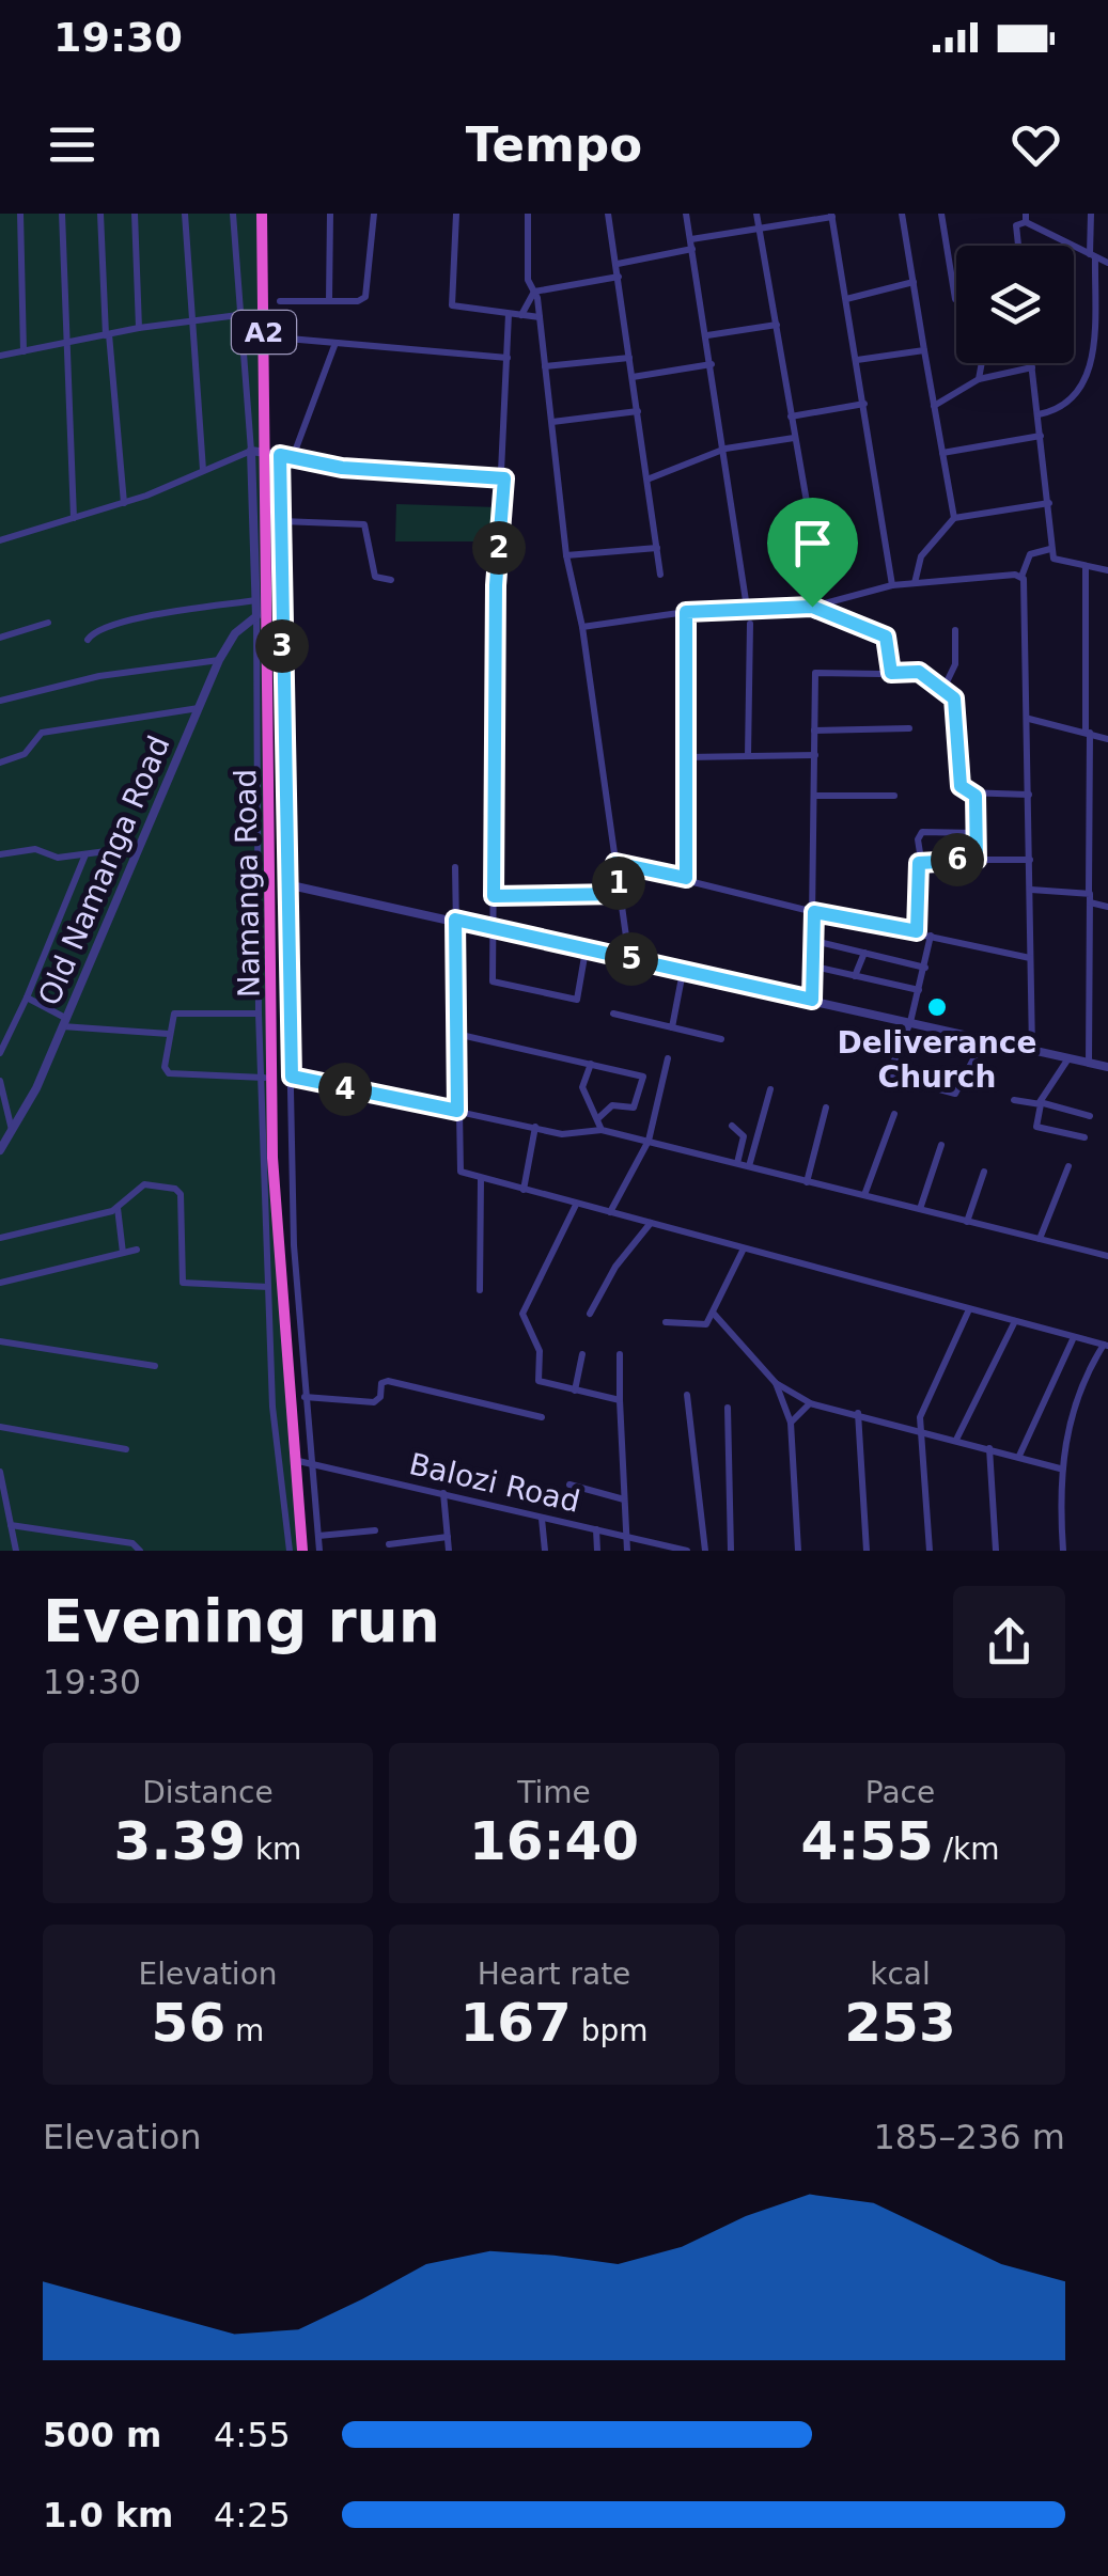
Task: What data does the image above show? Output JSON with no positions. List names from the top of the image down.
{
  "streets": {
    "highway": ["A2", "Namanga Road"],
    "street": ["Old Namanga Road", "Balozi Road"]
  },
  "crossings": [
    ["Namanga Road", "Balozi Road"]
  ],
  "places": ["Deliverance Church"],
  "page": {
    "status": "19:30",
    "header": "Tempo",
    "pins": [
      "2",
      "3",
      "6",
      "1",
      "5",
      "4"
    ],
    "heading": ["Evening run", "19:30"],
    "stats": [
      ["Distance", "3.39 km"],
      ["Time", "16:40"],
      ["Pace", "4:55 /km"],
      ["Elevation", "56 m"],
      ["Heart rate", "167 bpm"],
      ["kcal", "253"]
    ],
    "chart": ["Elevation", "185–236 m"],
    "list": [
      {
        "name": "500 m",
        "note": "4:55"
      },
      {
        "name": "1.0 km",
        "note": "4:25"
      }
    ]
  }
}
